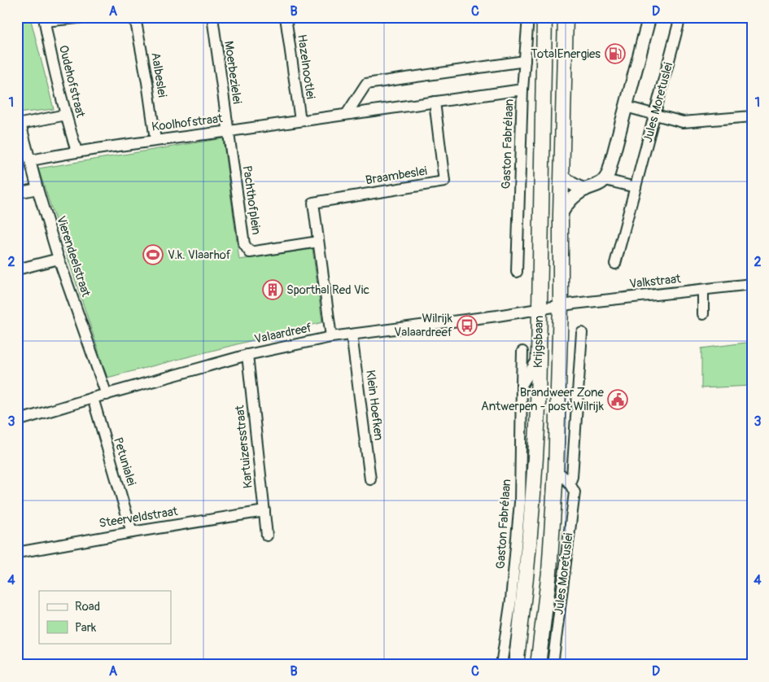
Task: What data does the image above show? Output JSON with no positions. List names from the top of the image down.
{
  "streets": {
    "main road": ["Krijgsbaan"],
    "street": [
      "Hazelnootlei",
      "Moerbezielei",
      "Aalbeslei",
      "Oudehofstraat",
      "Jules Moretuslei",
      "Koolhofstraat",
      "Gaston Fabrélaan",
      "Braambeslei",
      "Pachthofplein",
      "Vierendeelstraat",
      "Valkstraat",
      "Valaardreef",
      "Klein Hoefken",
      "Kartuizersstraat",
      "Petunialei",
      "Steerveldstraat"
    ]
  },
  "crossings": [
    ["Hazelnootlei", "Koolhofstraat"],
    ["Moerbezielei", "Koolhofstraat"],
    ["Moerbezielei", "Pachthofplein"],
    ["Aalbeslei", "Koolhofstraat"],
    ["Oudehofstraat", "Koolhofstraat"],
    ["Koolhofstraat", "Gaston Fabrélaan"],
    ["Koolhofstraat", "Braambeslei"],
    ["Koolhofstraat", "Pachthofplein"],
    ["Koolhofstraat", "Vierendeelstraat"],
    ["Braambeslei", "Pachthofplein"],
    ["Vierendeelstraat", "Valaardreef"],
    ["Valkstraat", "Valaardreef"],
    ["Valkstraat", "Krijgsbaan"],
    ["Valaardreef", "Krijgsbaan"],
    ["Valaardreef", "Klein Hoefken"],
    ["Valaardreef", "Kartuizersstraat"],
    ["Valaardreef", "Petunialei"],
    ["Kartuizersstraat", "Steerveldstraat"],
    ["Petunialei", "Steerveldstraat"]
  ],
  "places": {
    "fuel station": ["TotalEnergies"],
    "sports": ["V.k. Vlaarhof"],
    "building": ["Sporthal Red Vic"],
    "bus stop": ["Wilrijk Valaardreef"],
    "public building": ["Brandweer Zone Antwerpen - post Wilrijk"]
  },
  "legend": ["Road", "Park"],
  "grid": {
    "columns": [
      "A",
      "B",
      "C",
      "D"
    ],
    "rows": [
      "1",
      "2",
      "3",
      "4"
    ]
  }
}
